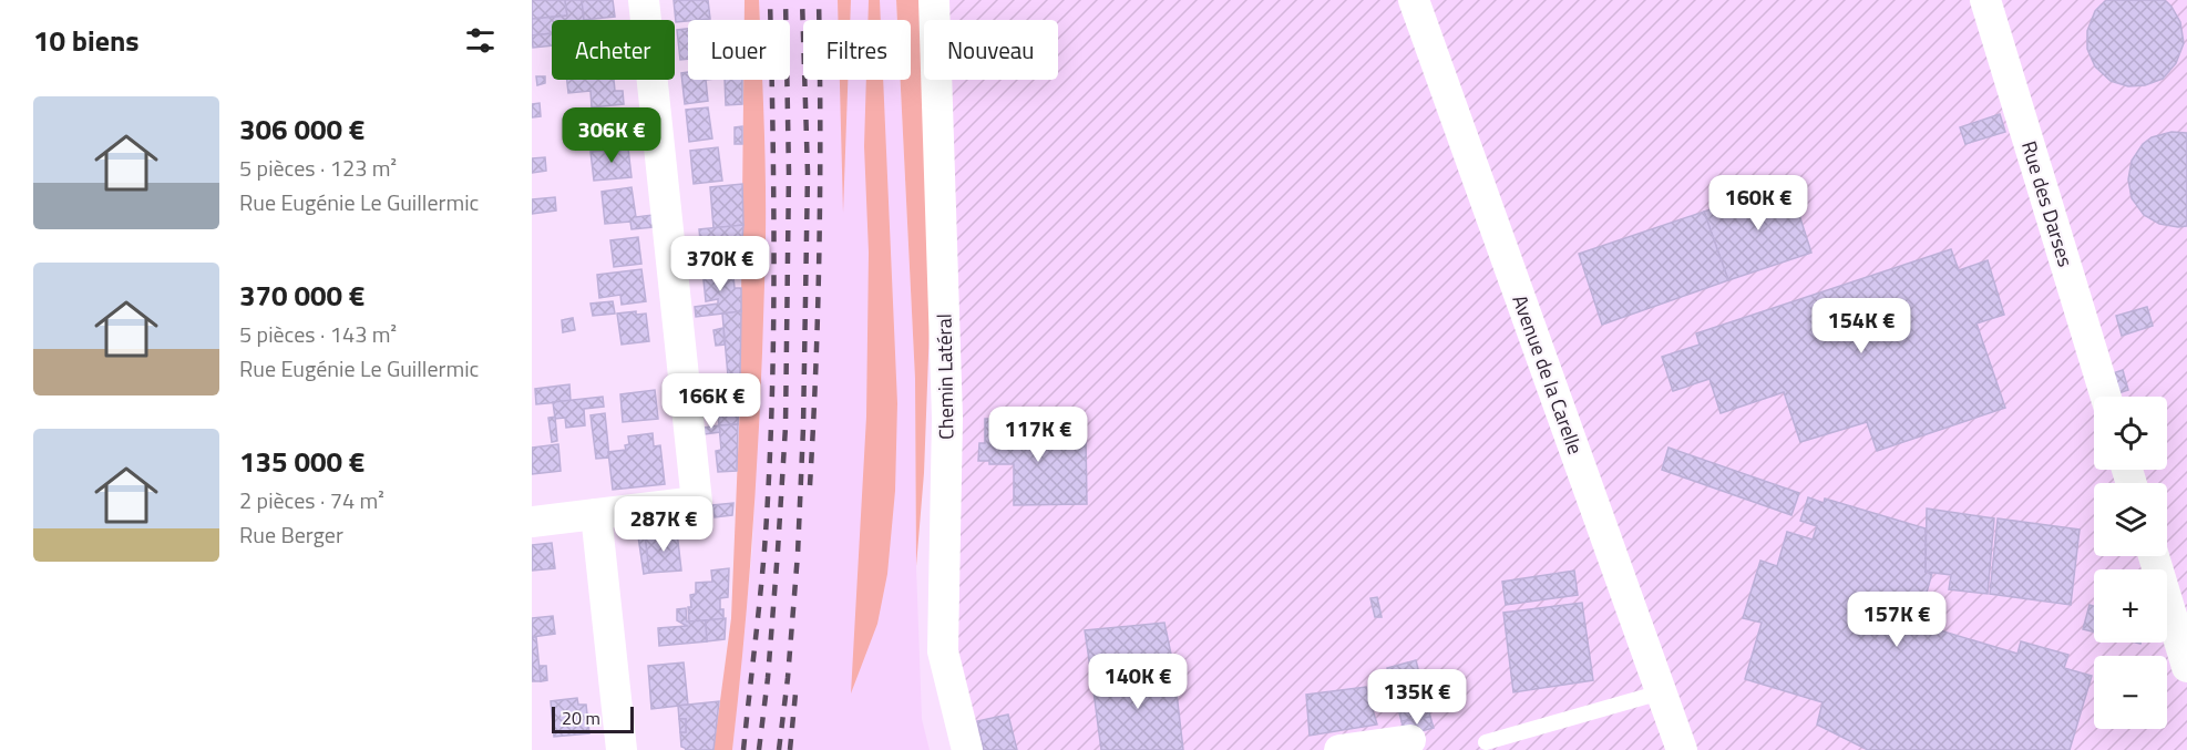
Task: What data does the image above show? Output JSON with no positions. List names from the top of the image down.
{
  "streets": {
    "street": ["Rue des Darses", "Avenue de la Carelle", "Chemin Latéral"]
  },
  "scale_bar": "20 m",
  "page": {
    "heading": "10 biens",
    "chip": [
      "Acheter",
      "Louer",
      "Filtres",
      "Nouveau"
    ],
    "list": [
      {
        "name": "306 000 €",
        "note": "5 pièces · 123 m² · Rue Eugénie Le Guillermic"
      },
      {
        "name": "370 000 €",
        "note": "5 pièces · 143 m² · Rue Eugénie Le Guillermic"
      },
      {
        "name": "135 000 €",
        "note": "2 pièces · 74 m² · Rue Berger"
      }
    ],
    "price": [
      "306K €",
      "160K €",
      "370K €",
      "154K €",
      "166K €",
      "117K €",
      "287K €",
      "157K €",
      "140K €",
      "135K €"
    ],
    "map_buttons": ["+", "−"],
    "scale": "20 m"
  }
}
